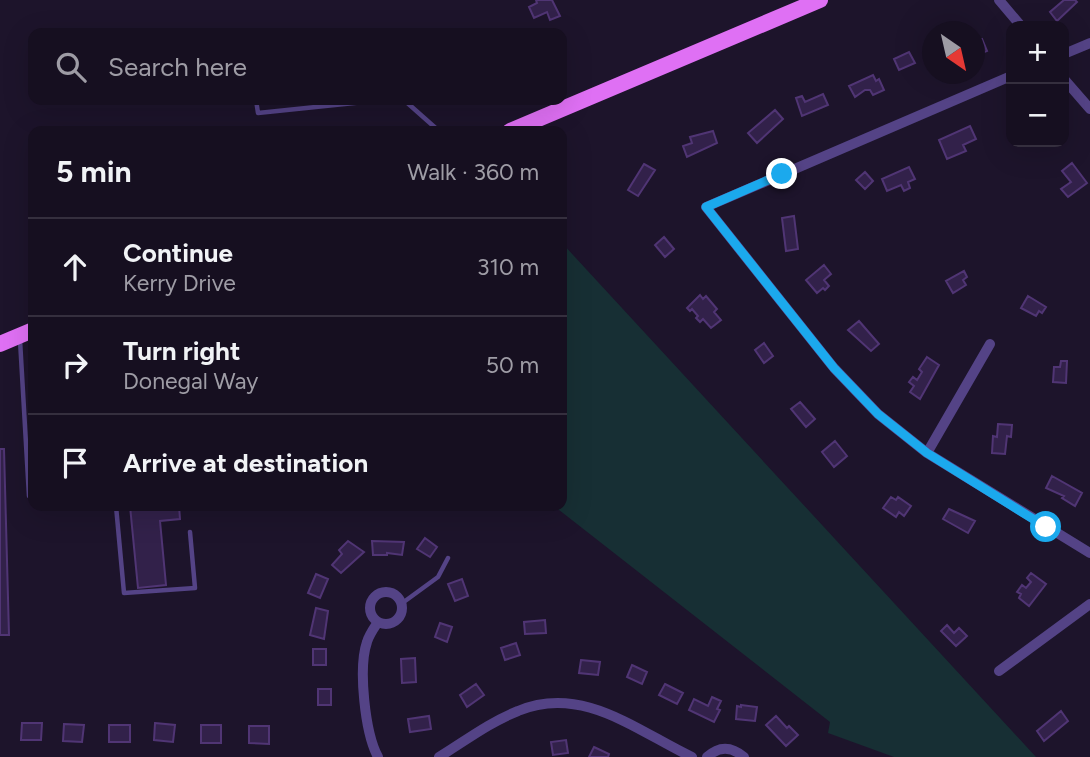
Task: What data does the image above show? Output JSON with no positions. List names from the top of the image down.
{
  "north": "bottom right",
  "page": {
    "map_buttons": ["+", "−"],
    "search": "Search here",
    "heading": ["5 min", "Walk · 360 m"],
    "list": [
      ["Continue", "Kerry Drive", "310 m"],
      ["Turn right", "Donegal Way", "50 m"],
      "Arrive at destination"
    ]
  }
}
